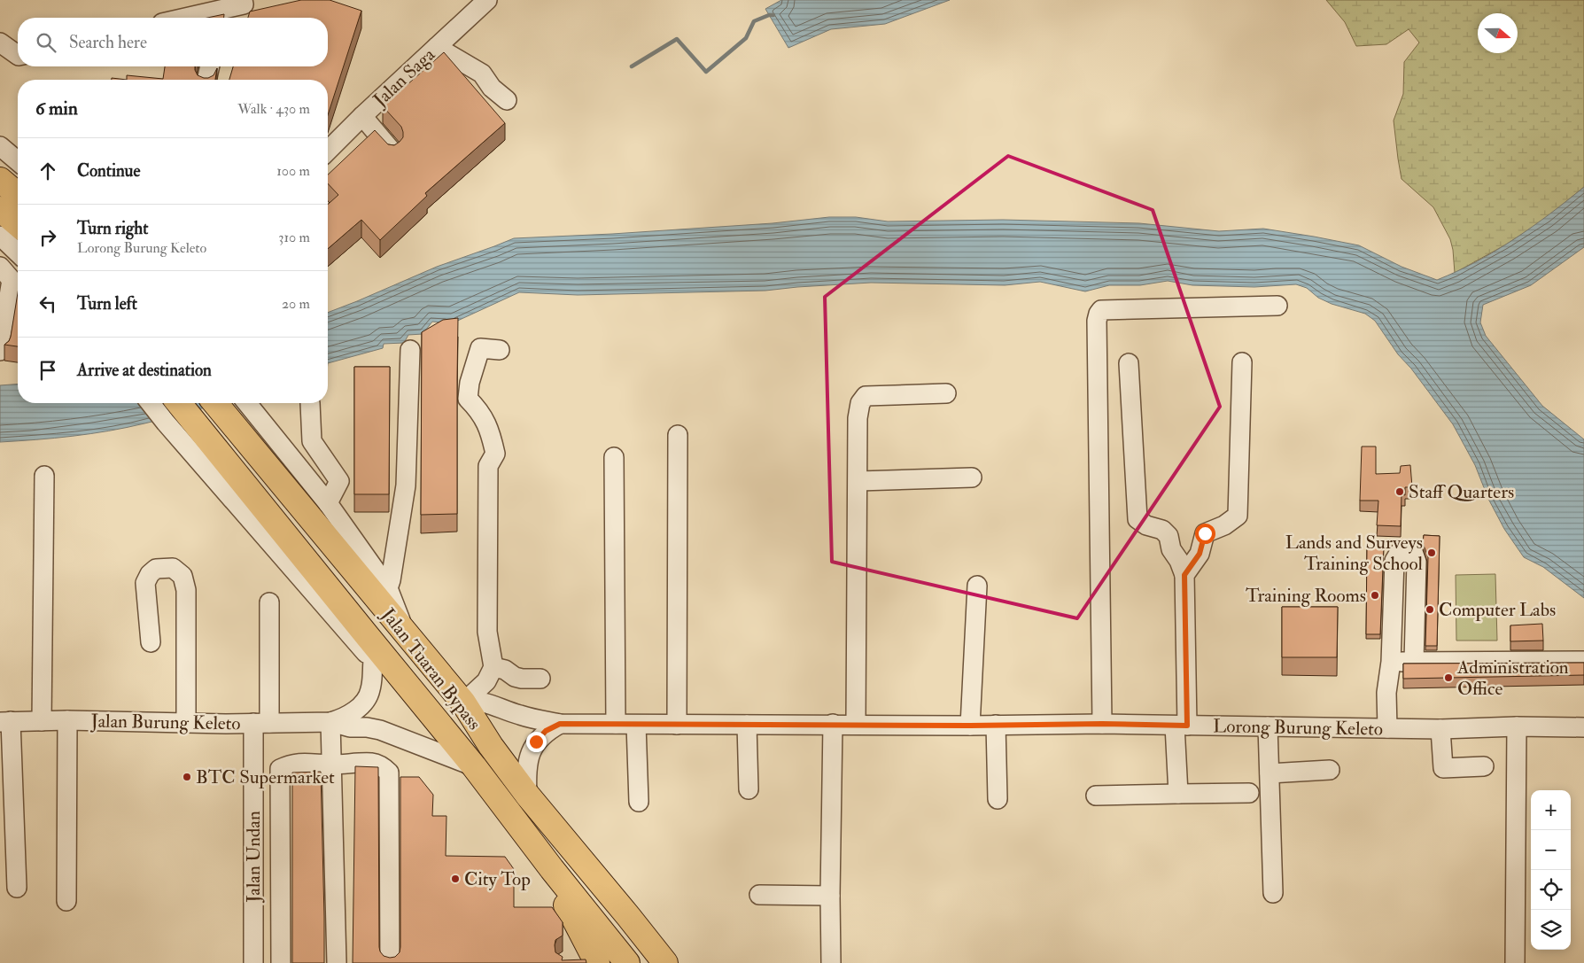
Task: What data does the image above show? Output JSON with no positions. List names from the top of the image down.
{
  "streets": {
    "highway": ["Jalan Tuaran Bypass"],
    "street": [
      "Jalan Saga",
      "Jalan Burung Keleto",
      "Lorong Burung Keleto",
      "Jalan Undan"
    ]
  },
  "crossings": [
    ["Jalan Tuaran Bypass", "Jalan Burung Keleto"],
    ["Jalan Tuaran Bypass", "Lorong Burung Keleto"],
    ["Jalan Burung Keleto", "Jalan Undan"]
  ],
  "places": [
    "Staff Quarters",
    "Lands and Surveys Training School",
    "Training Rooms",
    "Computer Labs",
    "Administration Office",
    "BTC Supermarket",
    "City Top"
  ],
  "north": "right",
  "page": {
    "search": "Search here",
    "heading": ["6 min", "Walk · 430 m"],
    "list": [
      ["Continue", "100 m"],
      ["Turn right", "Lorong Burung Keleto", "310 m"],
      ["Turn left", "20 m"],
      "Arrive at destination"
    ],
    "map_buttons": ["+", "−"]
  }
}
